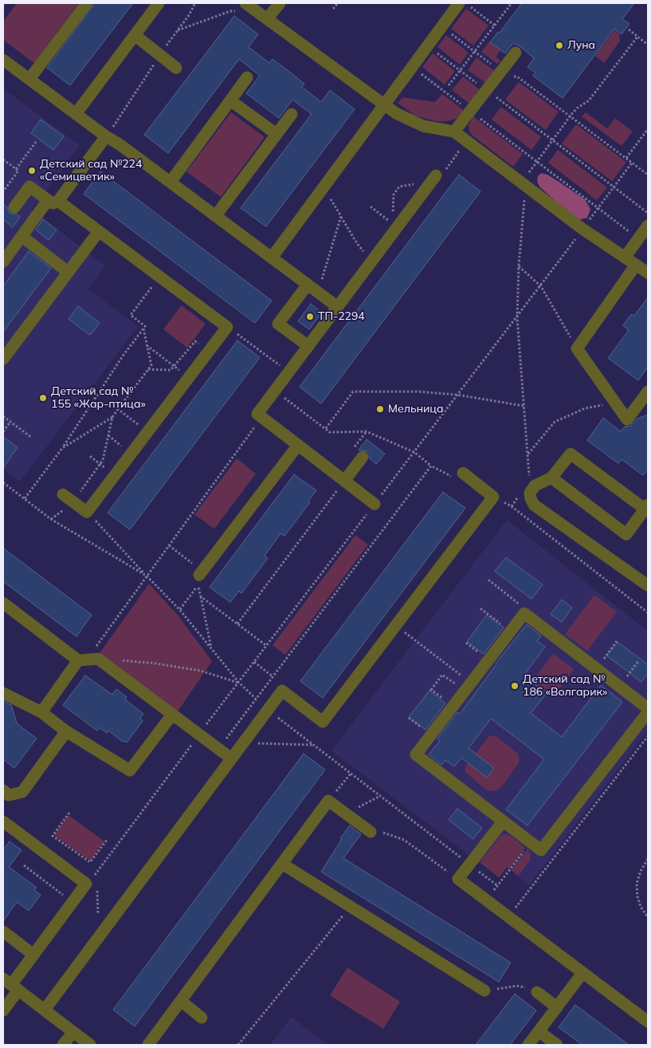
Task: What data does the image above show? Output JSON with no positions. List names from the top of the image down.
{
  "places": [
    "Луна",
    "Детский сад №224 «Семицветик»",
    "ТП-2294",
    "Детский сад № 155 «Жар-птица»",
    "Мельница",
    "Детский сад № 186 «Волгарик»"
  ]
}
